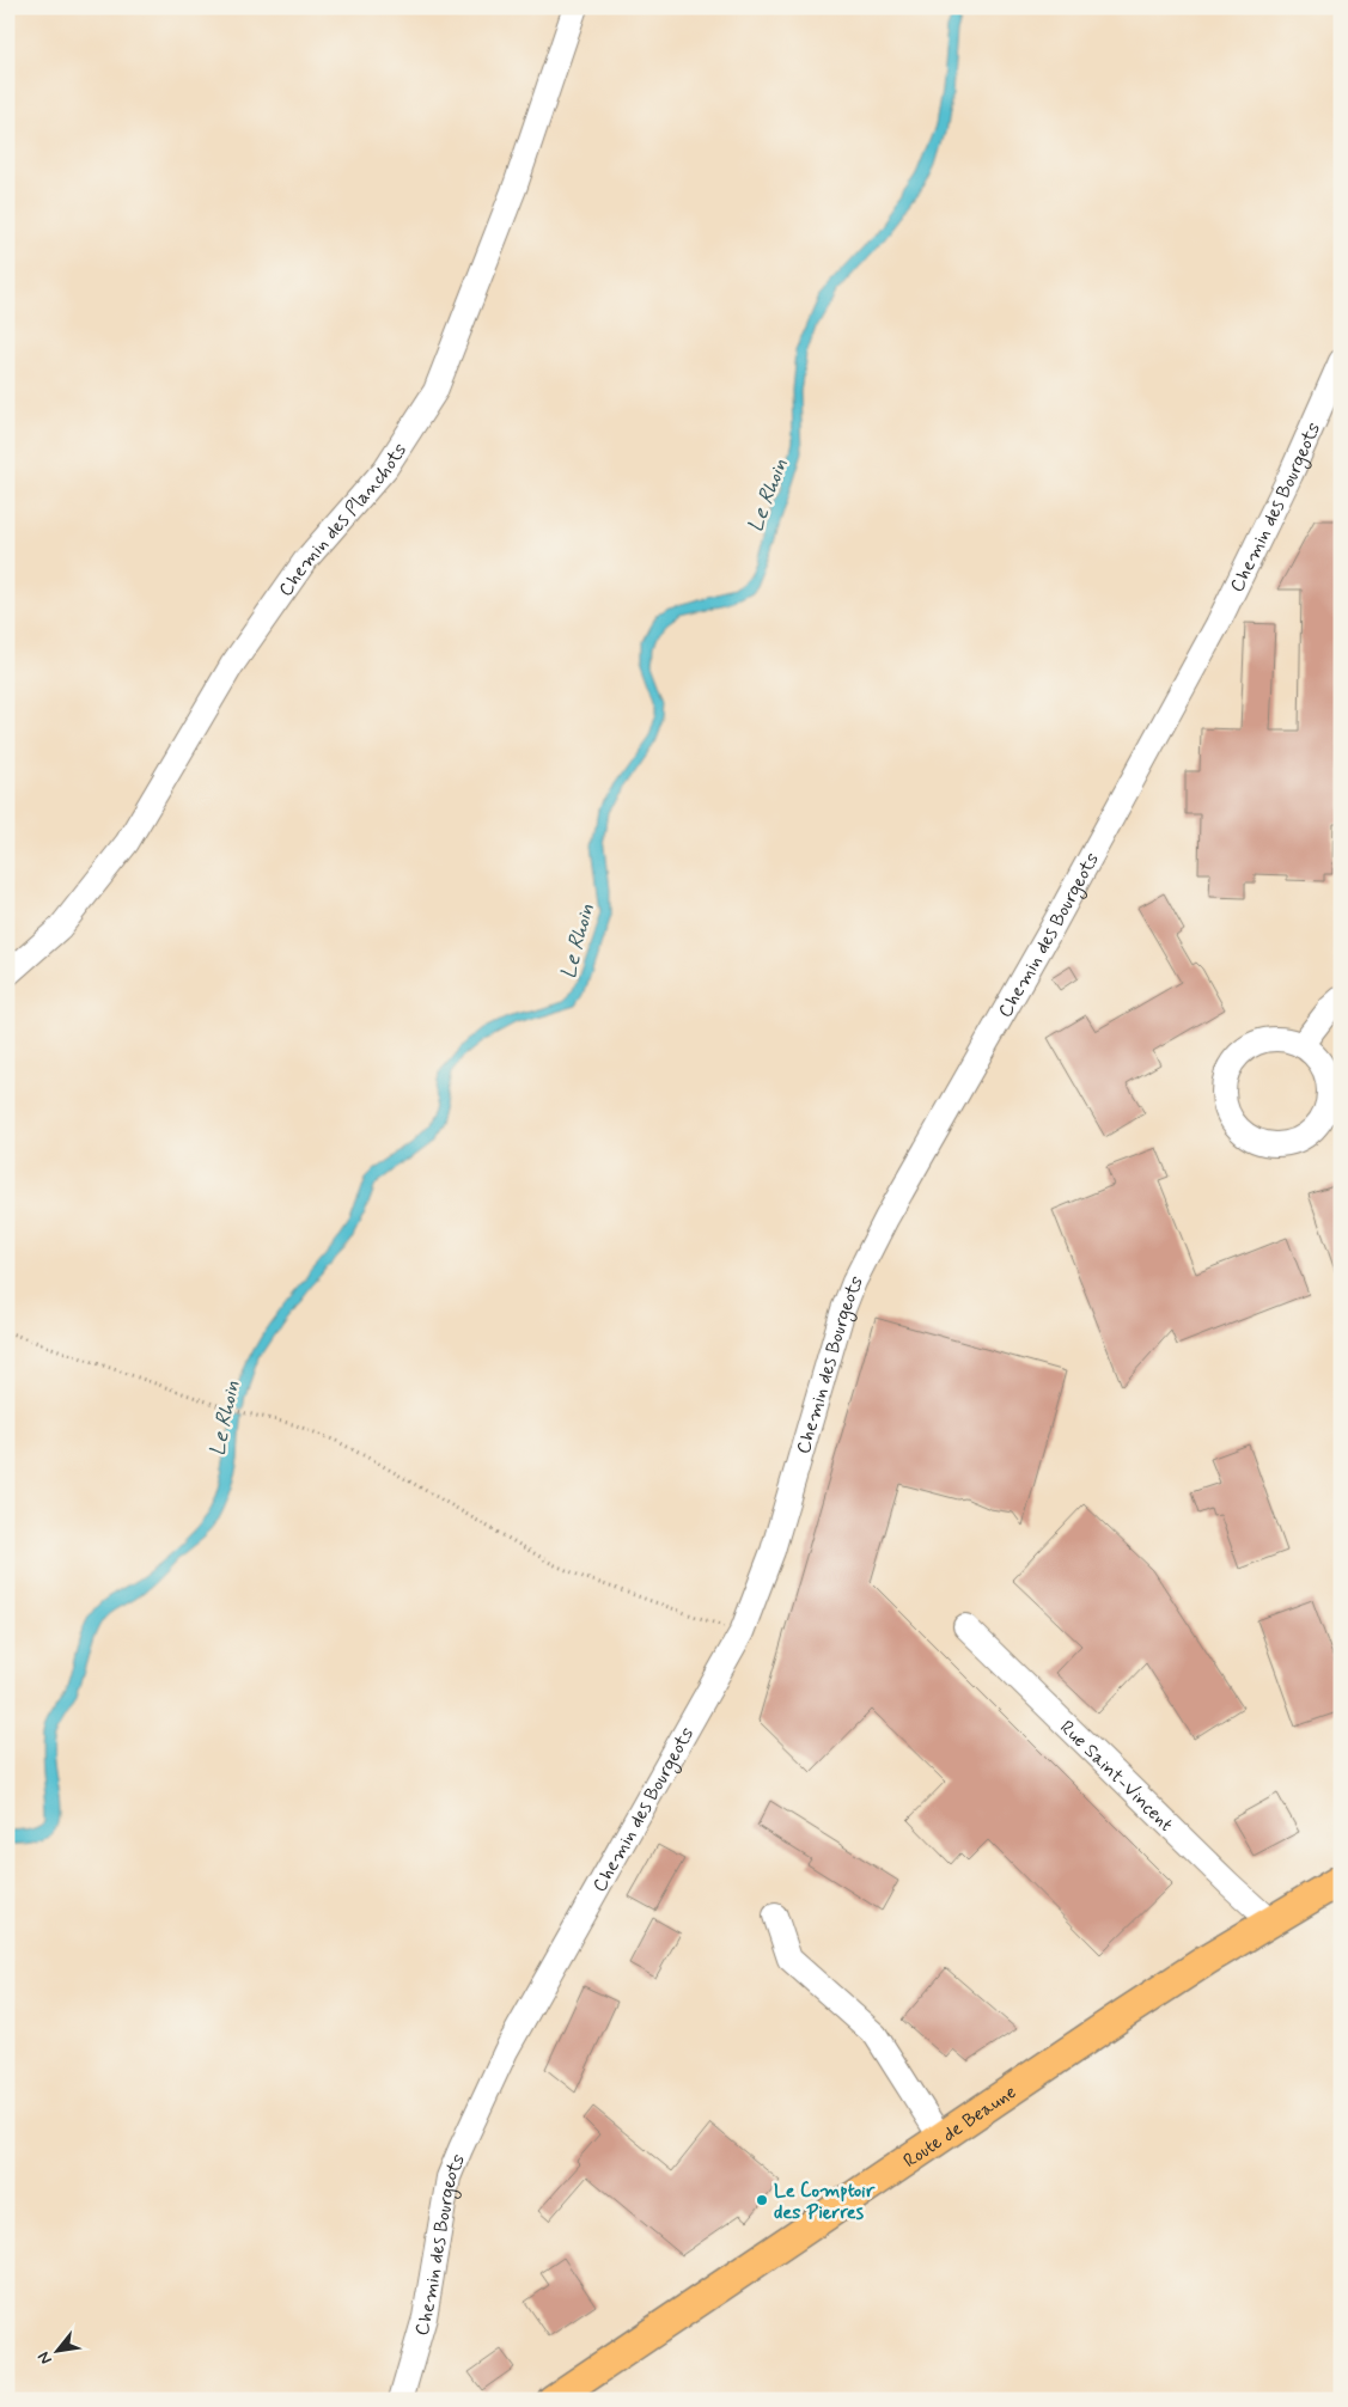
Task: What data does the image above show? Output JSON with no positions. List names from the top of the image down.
{
  "streets": {
    "main road": ["Route de Beaune"],
    "street": ["Chemin des Bourgeots", "Chemin des Planchots", "Rue Saint-Vincent"]
  },
  "crossings": [
    ["Rue Saint-Vincent", "Route de Beaune"]
  ],
  "water": ["Le Rhoin"],
  "places": ["Le Comptoir des Pierres"],
  "north": "bottom left"
}
